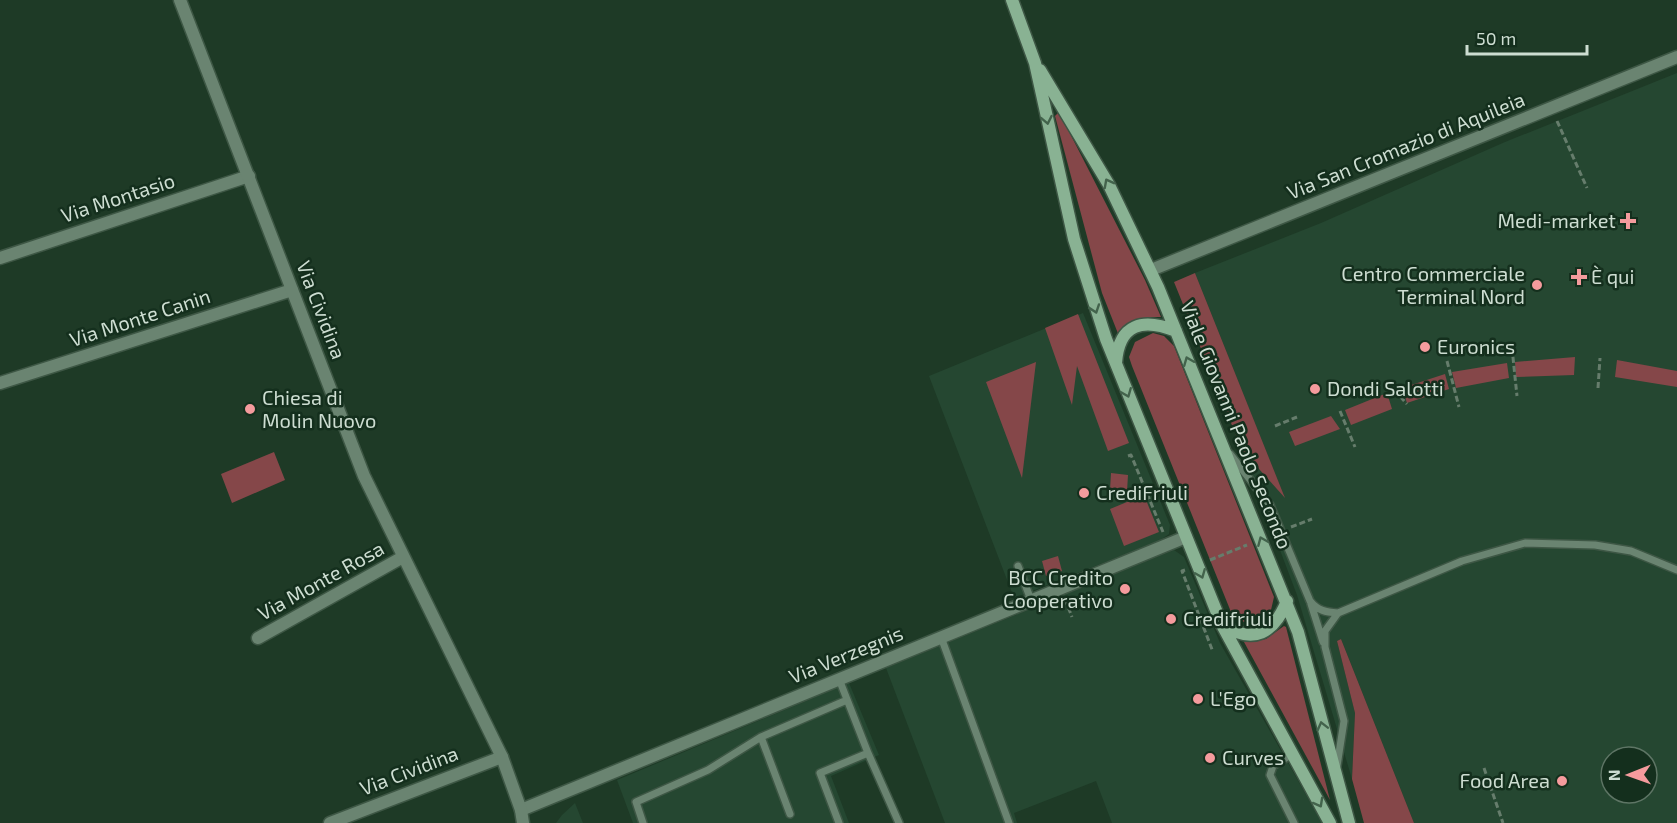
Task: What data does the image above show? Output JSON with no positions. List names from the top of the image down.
{
  "streets": {
    "main road": ["Viale Giovanni Paolo Secondo"],
    "street": [
      "Via San Cromazio di Aquileia",
      "Via Montasio",
      "Via Cividina",
      "Via Monte Canin",
      "Via Monte Rosa",
      "Via Verzegnis"
    ]
  },
  "crossings": [
    ["Via San Cromazio di Aquileia", "Viale Giovanni Paolo Secondo"],
    ["Via Montasio", "Via Cividina"],
    ["Via Cividina", "Via Monte Canin"],
    ["Via Cividina", "Via Monte Rosa"],
    ["Via Cividina", "Via Verzegnis"],
    ["Viale Giovanni Paolo Secondo", "Via Verzegnis"]
  ],
  "places": {
    "health": ["Medi-market", "È qui"],
    "other": [
      "Centro Commerciale Terminal Nord",
      "Euronics",
      "Dondi Salotti",
      "Chiesa di Molin Nuovo",
      "CrediFriuli",
      "BCC Credito Cooperativo",
      "Credifriuli",
      "L'Ego",
      "Curves",
      "Food Area"
    ]
  },
  "scale_bar": "50 m",
  "north": "left"
}
